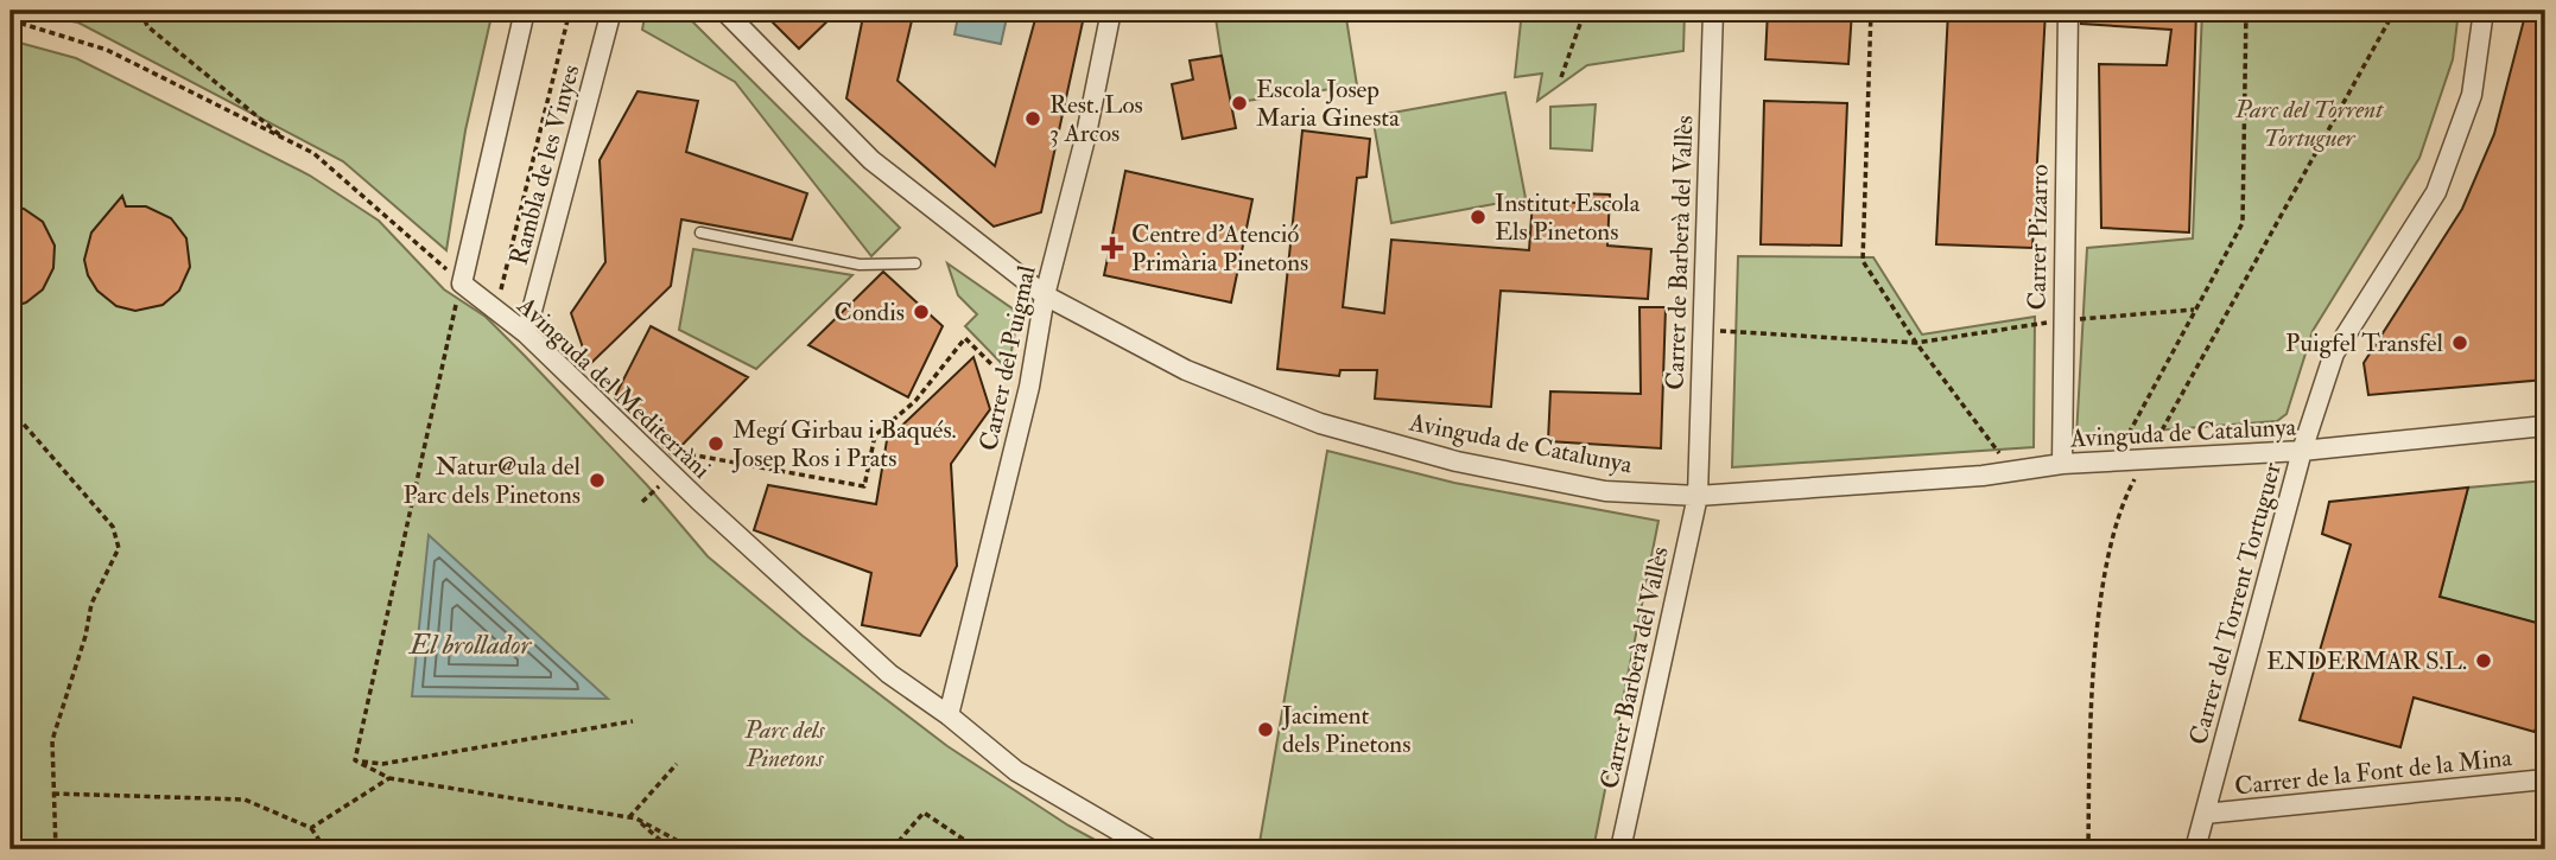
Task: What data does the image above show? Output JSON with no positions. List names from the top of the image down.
{
  "streets": {
    "street": [
      "Rambla de les Vinyes",
      "Carrer Pizarro",
      "Carrer de Barberà del Vallès",
      "Carrer del Puigmal",
      "Avinguda del Mediterràni",
      "Avinguda de Catalunya",
      "Carrer del Torrent Tortuguer",
      "Carrer Barberà del Vallès",
      "Carrer de la Font de la Mina"
    ]
  },
  "crossings": [
    ["Rambla de les Vinyes", "Avinguda del Mediterràni"],
    ["Carrer Pizarro", "Avinguda de Catalunya"],
    ["Carrer de Barberà del Vallès", "Avinguda de Catalunya"],
    ["Carrer de Barberà del Vallès", "Carrer Barberà del Vallès"],
    ["Carrer del Puigmal", "Avinguda del Mediterràni"],
    ["Carrer del Puigmal", "Avinguda de Catalunya"],
    ["Avinguda de Catalunya", "Carrer del Torrent Tortuguer"],
    ["Avinguda de Catalunya", "Carrer Barberà del Vallès"],
    ["Carrer del Torrent Tortuguer", "Carrer de la Font de la Mina"]
  ],
  "water": ["El brollador"],
  "parks": ["Parc del Torrent Tortuguer", "Parc dels Pinetons"],
  "places": {
    "other": [
      "Escola Josep Maria Ginesta",
      "Rest. Los 3 Arcos",
      "Institut Escola Els Pinetons",
      "Condis",
      "Puigfel Transfel",
      "Megí Girbau i Baqués. Josep Ros i Prats",
      "Natur@ula del Parc dels Pinetons",
      "ENDERMAR S.L.",
      "Jaciment dels Pinetons"
    ],
    "health": ["Centre d'Atenció Primària Pinetons"]
  }
}
